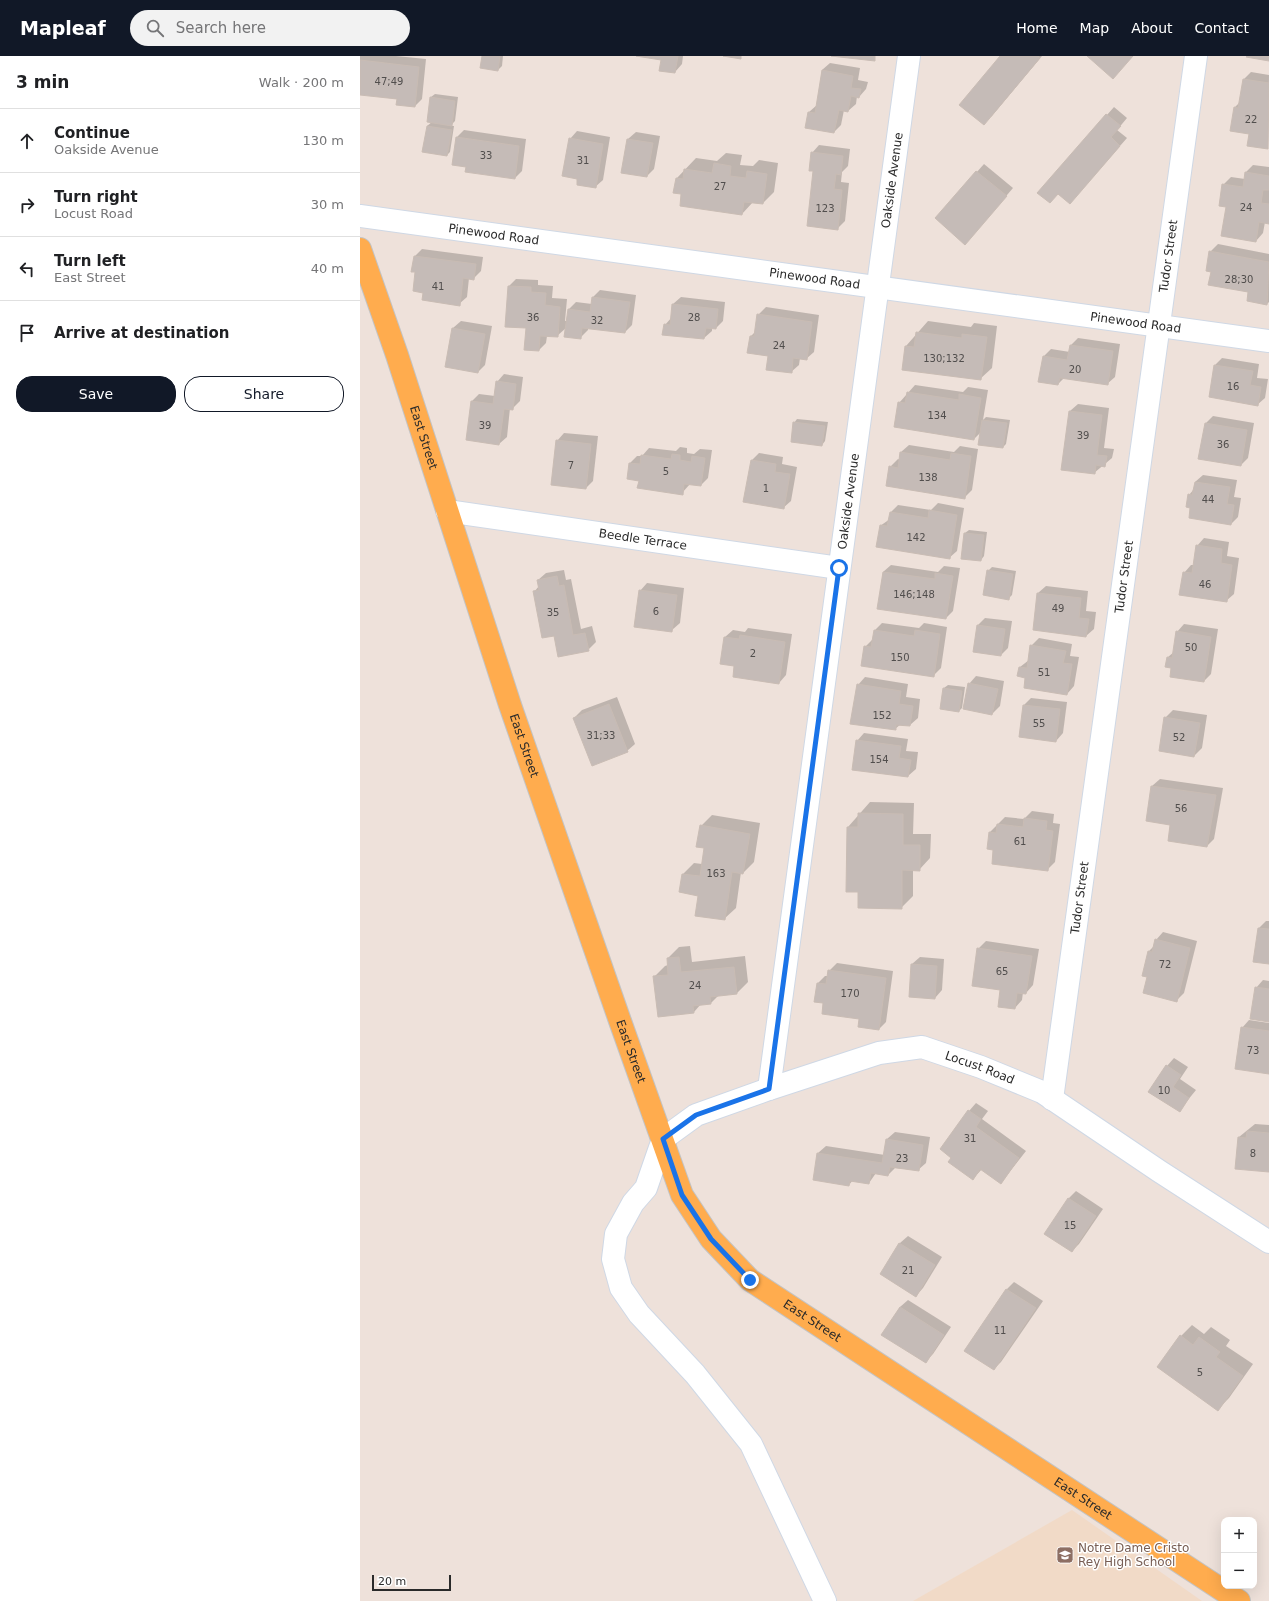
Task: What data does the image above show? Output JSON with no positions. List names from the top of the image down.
{
  "streets": {
    "main road": ["East Street"],
    "street": [
      "Oakside Avenue",
      "Pinewood Road",
      "Tudor Street",
      "Beedle Terrace",
      "Locust Road"
    ]
  },
  "crossings": [
    ["Oakside Avenue", "Pinewood Road"],
    ["Oakside Avenue", "Beedle Terrace"],
    ["Oakside Avenue", "Locust Road"],
    ["Pinewood Road", "Tudor Street"],
    ["Tudor Street", "Locust Road"],
    ["East Street", "Beedle Terrace"],
    ["East Street", "Locust Road"]
  ],
  "places": {
    "school or university": ["Notre Dame Cristo Rey High School"]
  },
  "house_numbers": [
    "47;49",
    "22",
    "33",
    "31",
    "27",
    "24",
    "123",
    "28;30",
    "41",
    "36",
    "28",
    "32",
    "24",
    "130;132",
    "20",
    "16",
    "134",
    "39",
    "39",
    "36",
    "7",
    "5",
    "138",
    "1",
    "44",
    "142",
    "46",
    "146;148",
    "49",
    "6",
    "35",
    "50",
    "2",
    "150",
    "51",
    "152",
    "55",
    "31;33",
    "52",
    "154",
    "56",
    "61",
    "163",
    "72",
    "65",
    "24",
    "170",
    "73",
    "10",
    "31",
    "8",
    "23",
    "15",
    "21",
    "11",
    "5"
  ],
  "scale_bar": "20 m",
  "page": {
    "header": "Mapleaf",
    "search": "Search here",
    "nav": [
      "Home",
      "Map",
      "About",
      "Contact"
    ],
    "heading": ["3 min", "Walk · 200 m"],
    "list": [
      ["Continue", "Oakside Avenue", "130 m"],
      ["Turn right", "Locust Road", "30 m"],
      ["Turn left", "East Street", "40 m"],
      "Arrive at destination"
    ],
    "buttons": ["Save", "Share"],
    "map_buttons": ["+", "−"],
    "scale": "20 m"
  }
}
